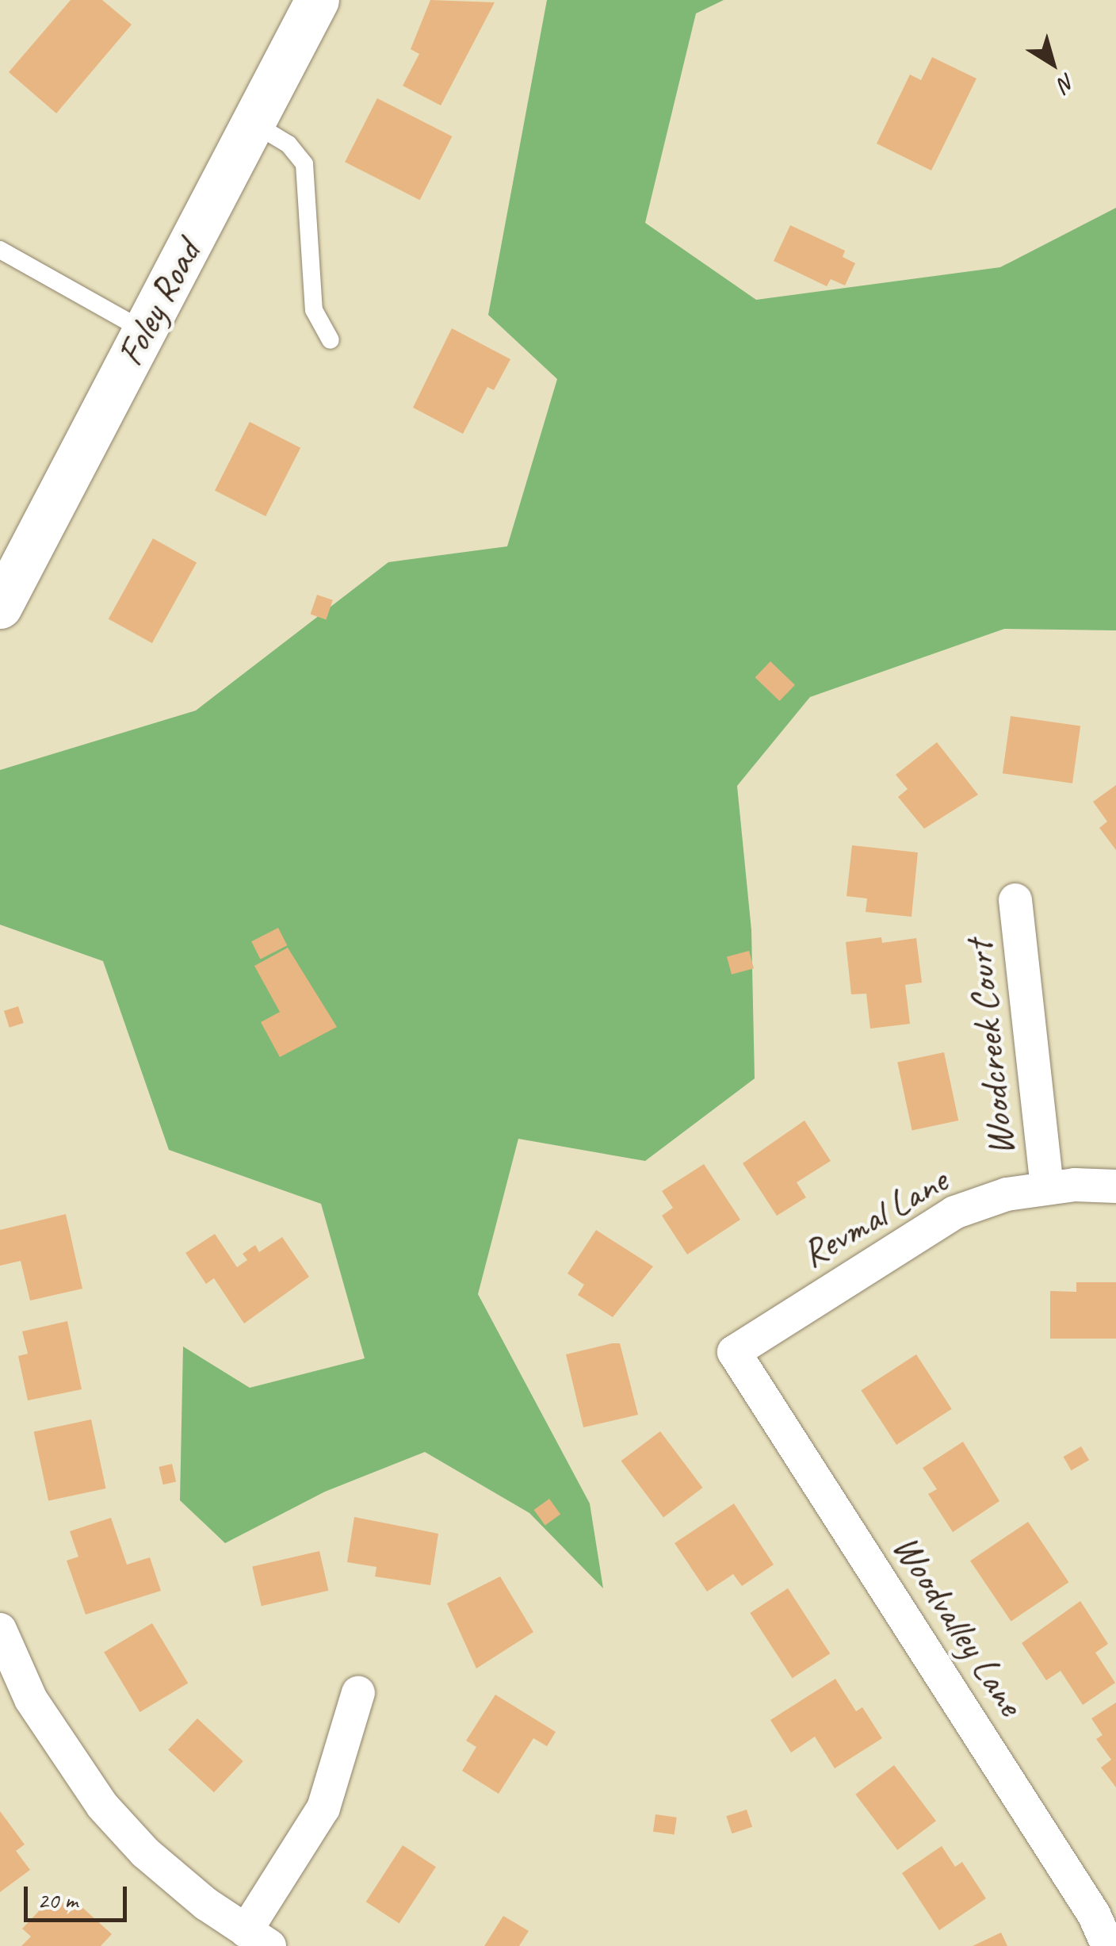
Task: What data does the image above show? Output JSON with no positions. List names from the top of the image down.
{
  "streets": {
    "street": [
      "Foley Road",
      "Woodcreek Court",
      "Revmal Lane",
      "Woodvalley Lane"
    ]
  },
  "crossings": [
    ["Woodcreek Court", "Revmal Lane"],
    ["Revmal Lane", "Woodvalley Lane"]
  ],
  "scale_bar": "20 m",
  "north": "bottom right"
}
